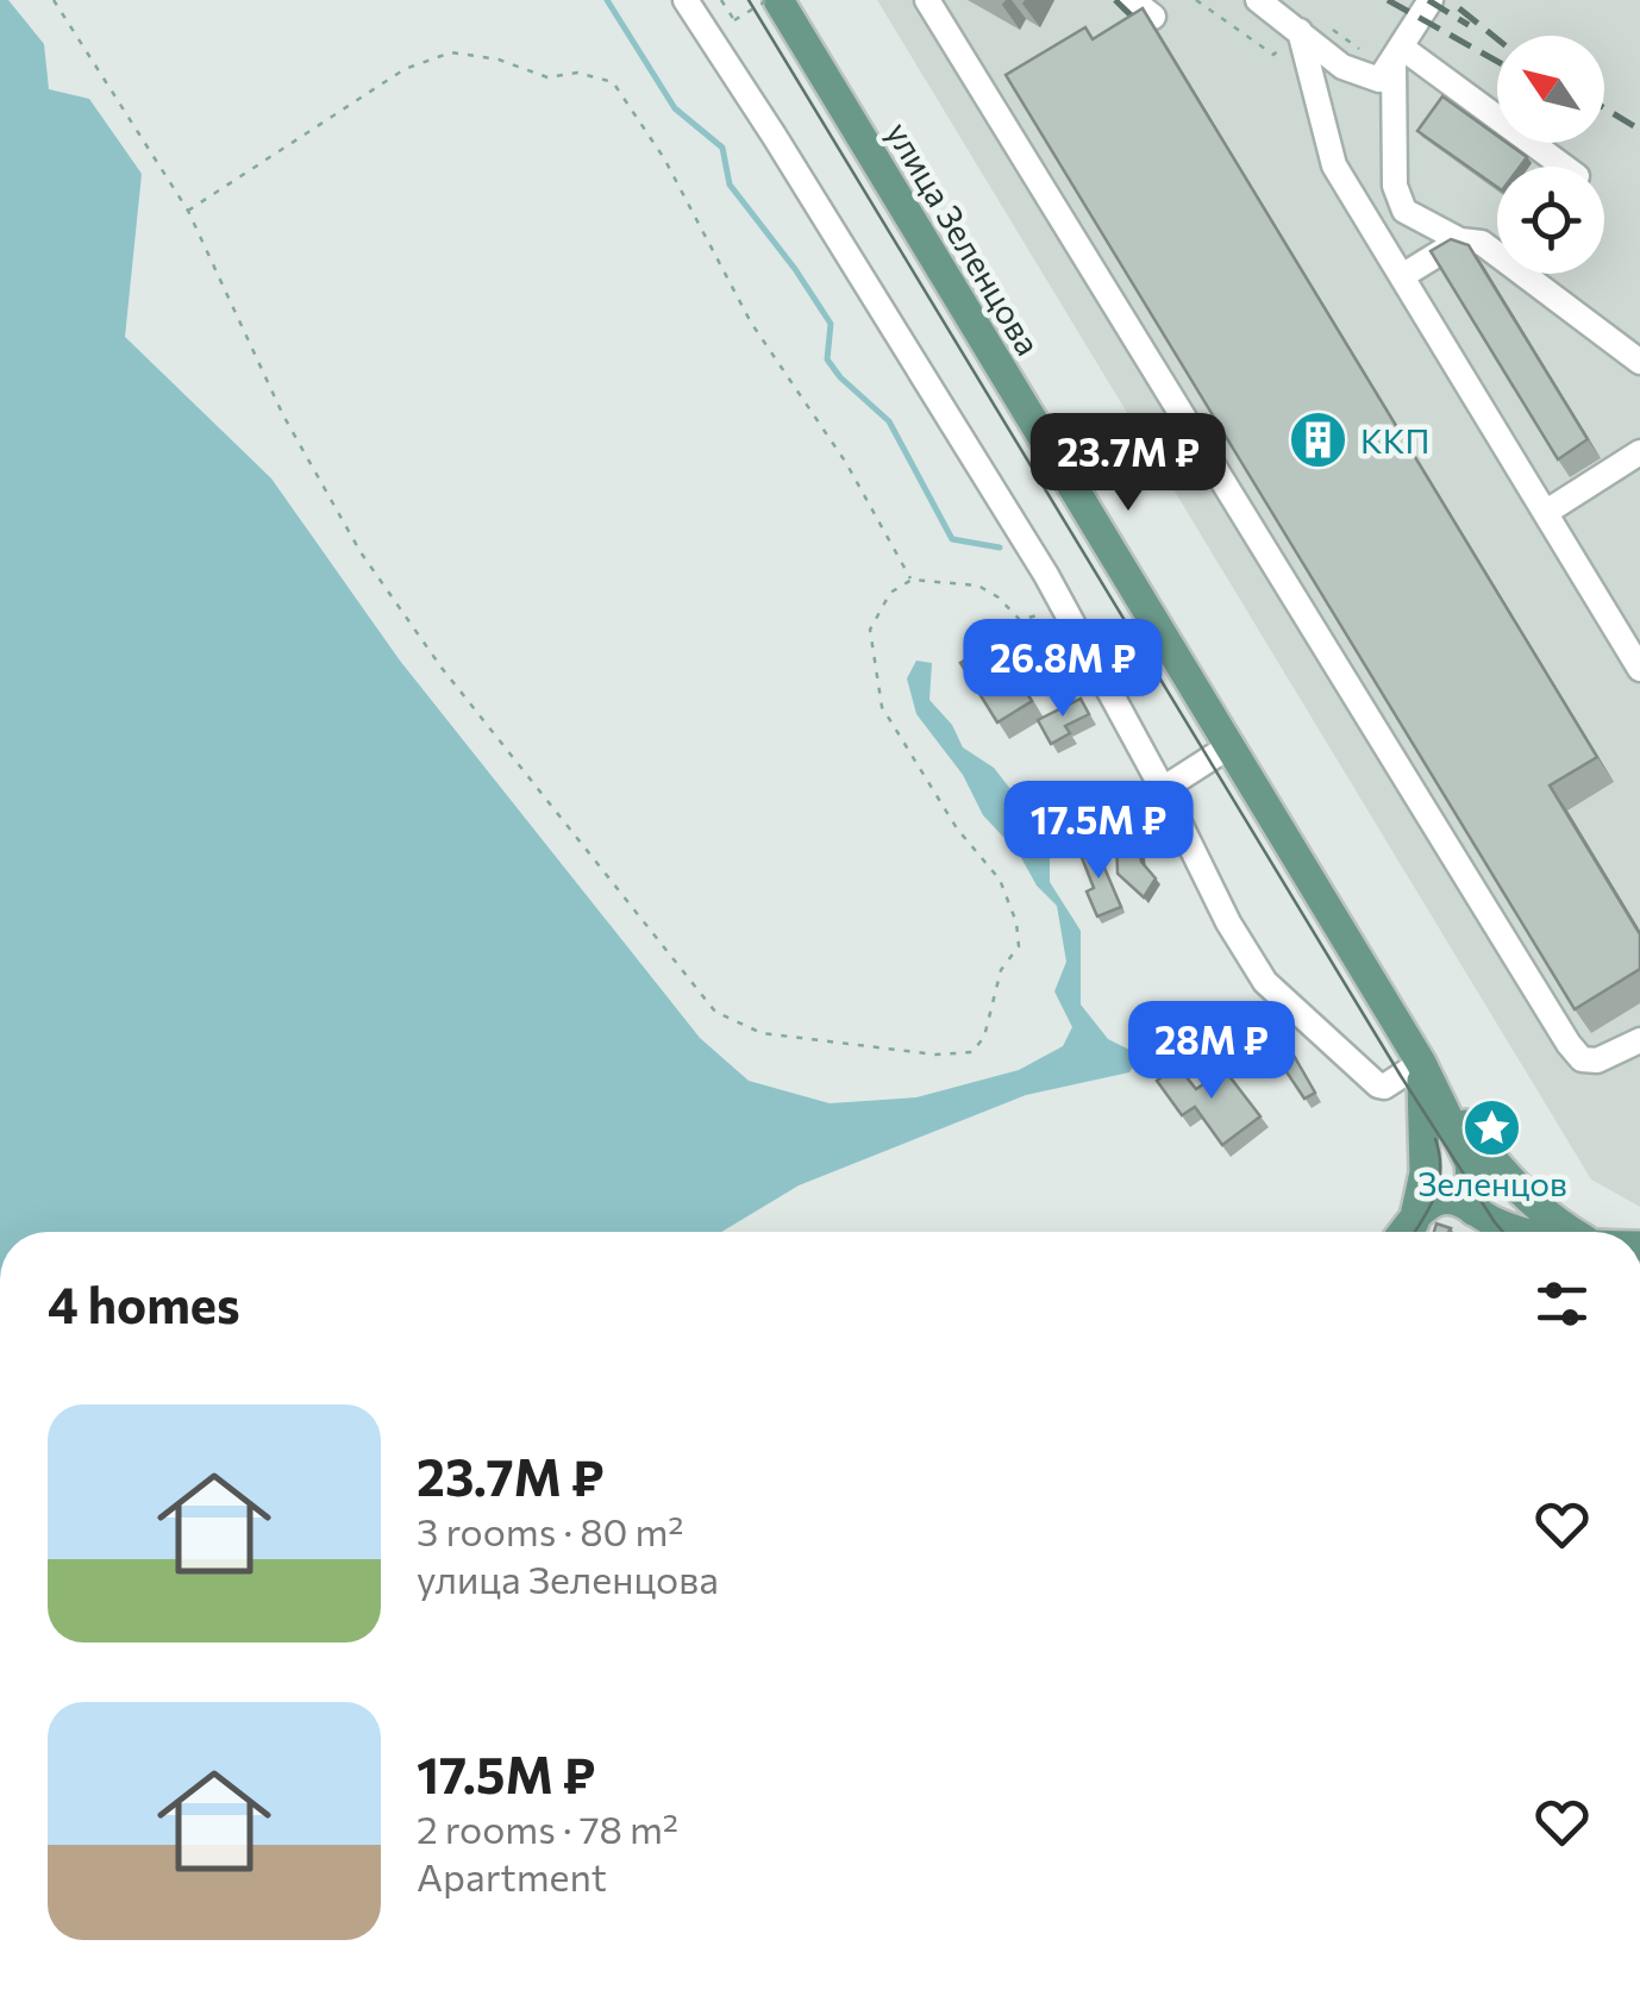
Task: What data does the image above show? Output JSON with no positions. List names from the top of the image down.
{
  "streets": {
    "main road": ["улица Зеленцова"]
  },
  "places": {
    "building": ["ККП"],
    "place": ["Зеленцов"]
  },
  "north": "top left",
  "page": {
    "price": [
      "23.7M ₽",
      "26.8M ₽",
      "17.5M ₽",
      "28M ₽"
    ],
    "heading": "4 homes",
    "list": [
      {
        "name": "23.7M ₽",
        "note": "3 rooms · 80 m² · улица Зеленцова"
      },
      {
        "name": "17.5M ₽",
        "note": "2 rooms · 78 m² · Apartment"
      }
    ]
  }
}
